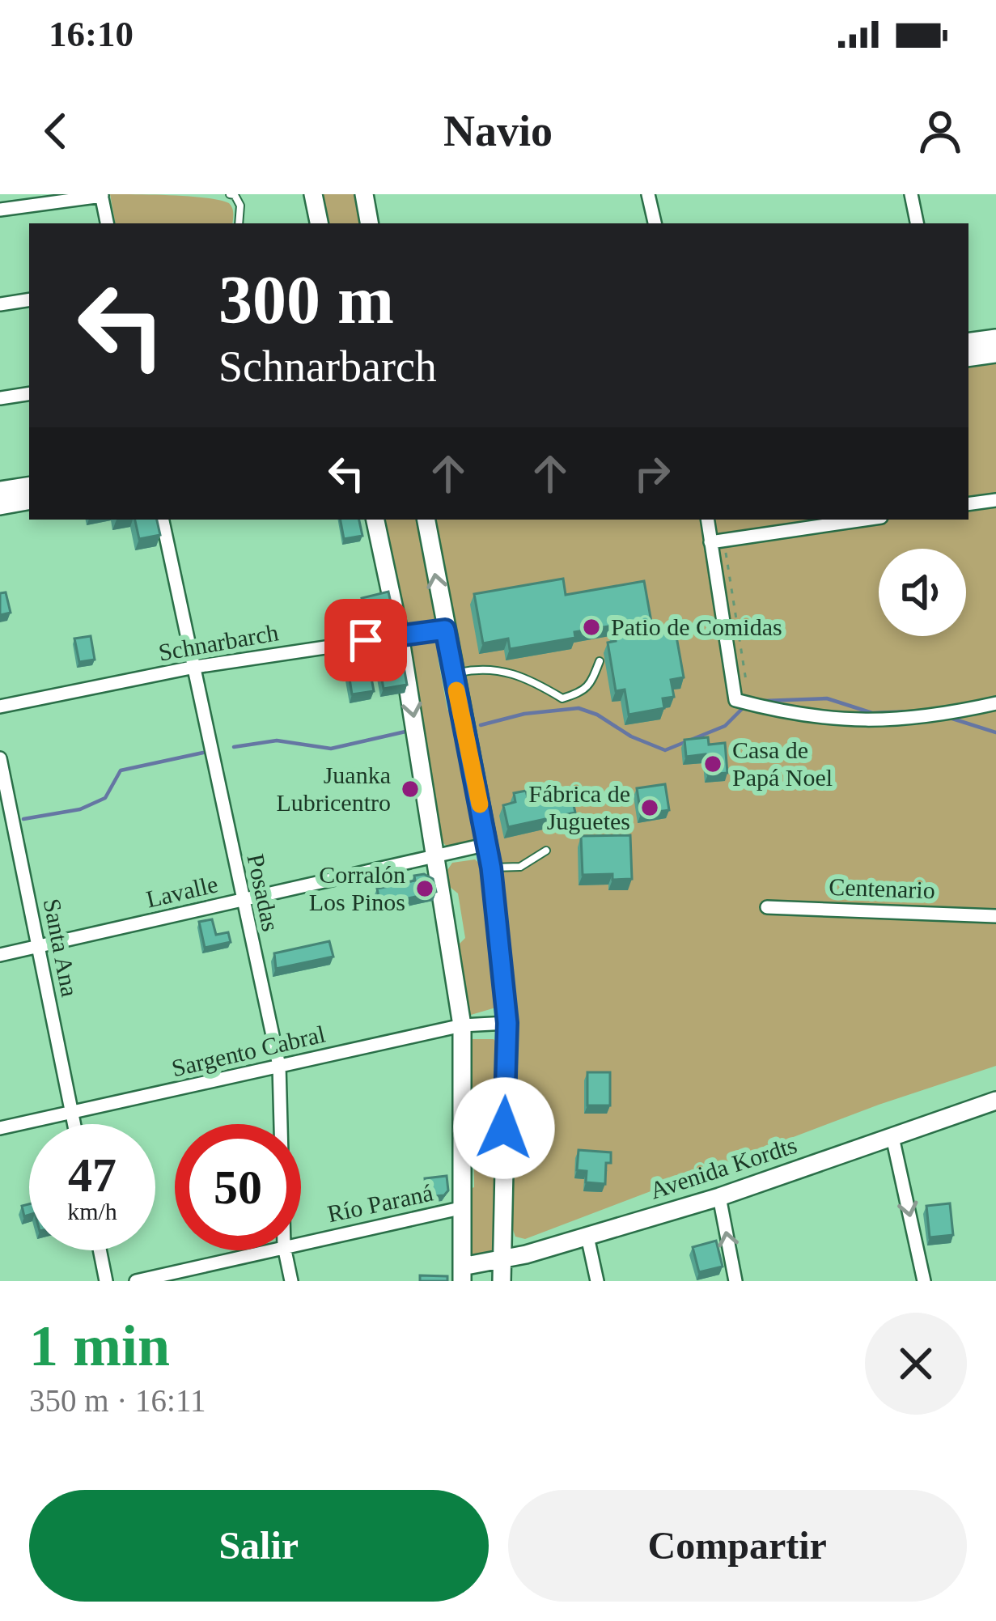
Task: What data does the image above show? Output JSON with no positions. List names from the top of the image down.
{
  "streets": {
    "main road": ["Avenida Kordts"],
    "street": [
      "Schnarbarch",
      "Centenario",
      "Lavalle",
      "Posadas",
      "Santa Ana",
      "Sargento Cabral",
      "Río Paraná"
    ]
  },
  "crossings": [
    ["Schnarbarch", "Posadas"],
    ["Lavalle", "Posadas"],
    ["Lavalle", "Santa Ana"],
    ["Posadas", "Sargento Cabral"],
    ["Santa Ana", "Sargento Cabral"]
  ],
  "places": [
    "Patio de Comidas",
    "Casa de Papá Noel",
    "Juanka Lubricentro",
    "Fábrica de Juguetes",
    "Corralón Los Pinos"
  ],
  "page": {
    "status": "16:10",
    "header": "Navio",
    "turn": ["300 m", "Schnarbarch"],
    "speed": "47 km/h",
    "limit": "50",
    "heading": ["1 min", "350 m · 16:11"],
    "buttons": ["Salir", "Compartir"]
  }
}
